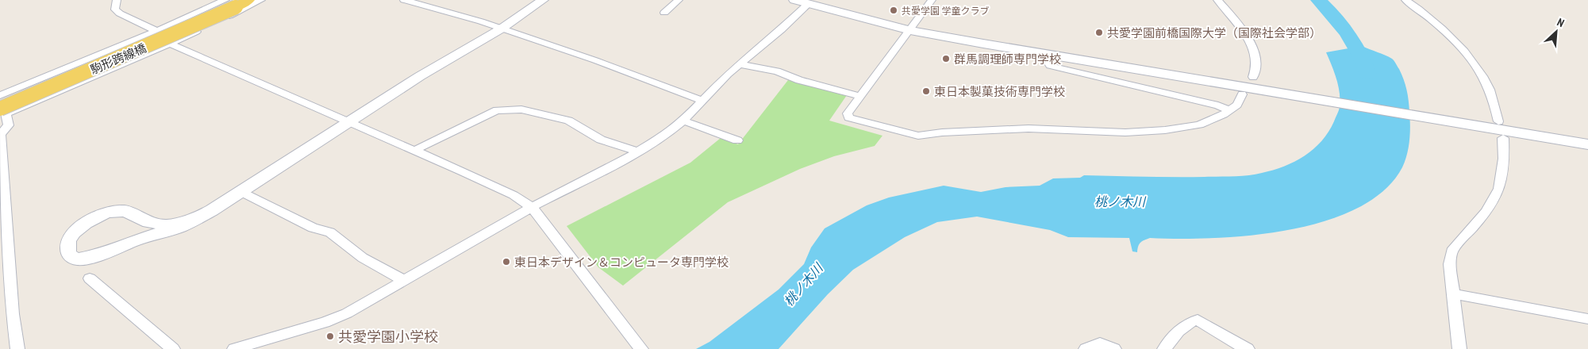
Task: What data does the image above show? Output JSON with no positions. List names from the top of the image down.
{
  "streets": {
    "main road": ["駒形跨線橋"]
  },
  "water": ["桃ノ木川"],
  "places": [
    "共愛学園 学童クラブ",
    "共愛学園前橋国際大学（国際社会学部）",
    "群馬調理師専門学校",
    "東日本製菓技術専門学校",
    "東日本デザイン＆コンピュータ専門学校",
    "共愛学園小学校"
  ],
  "north": "top right"
}
